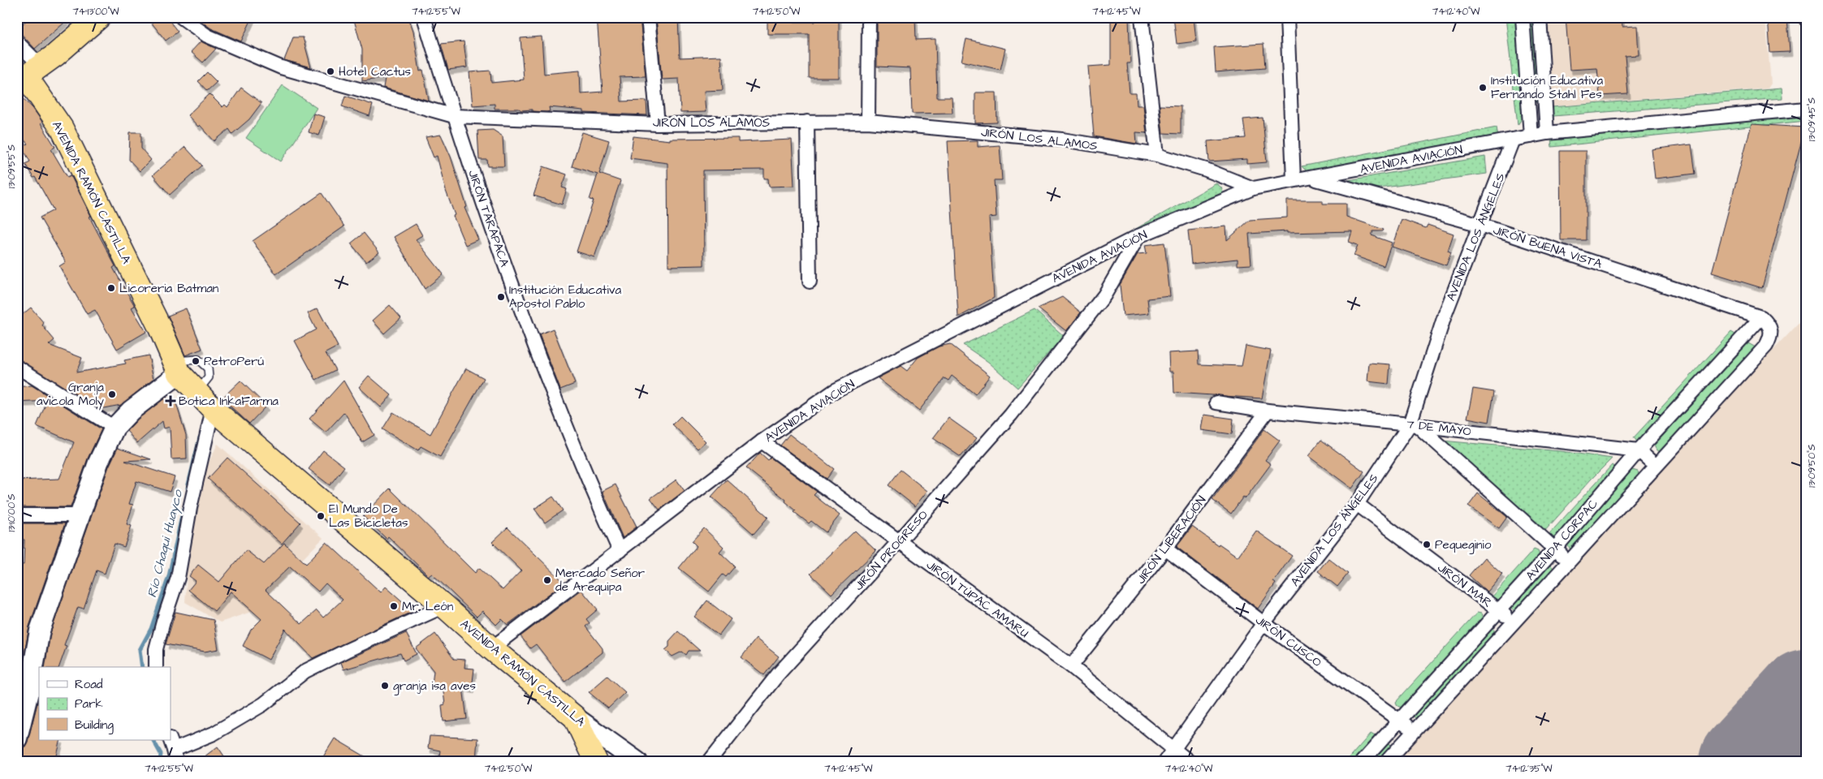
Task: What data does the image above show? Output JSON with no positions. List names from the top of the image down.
{
  "streets": {
    "highway": ["AVENIDA RAMÓN CASTILLA"],
    "street": [
      "JIRÓN LOS ALAMOS",
      "AVENIDA AVIACIÓN",
      "JIRÓN TARAPACA",
      "AVENIDA LOS ÁNGELES",
      "JIRÓN BUENA VISTA",
      "7 DE MAYO",
      "JIRÓN LIBERACIÓN",
      "AVENIDA CORPAC",
      "JIRÓN PROGRESO",
      "JIRÓN MAR",
      "JIRÓN TÚPAC AMARU",
      "JIRÓN CUSCO"
    ]
  },
  "crossings": [
    ["JIRÓN LOS ALAMOS", "AVENIDA AVIACIÓN"],
    ["JIRÓN LOS ALAMOS", "JIRÓN TARAPACA"],
    ["AVENIDA AVIACIÓN", "AVENIDA RAMÓN CASTILLA"],
    ["AVENIDA AVIACIÓN", "JIRÓN TARAPACA"],
    ["AVENIDA AVIACIÓN", "AVENIDA LOS ÁNGELES"],
    ["AVENIDA AVIACIÓN", "JIRÓN BUENA VISTA"],
    ["AVENIDA AVIACIÓN", "JIRÓN PROGRESO"],
    ["AVENIDA AVIACIÓN", "JIRÓN TÚPAC AMARU"],
    ["AVENIDA LOS ÁNGELES", "JIRÓN BUENA VISTA"],
    ["AVENIDA LOS ÁNGELES", "7 DE MAYO"],
    ["AVENIDA LOS ÁNGELES", "JIRÓN MAR"],
    ["AVENIDA LOS ÁNGELES", "JIRÓN TÚPAC AMARU"],
    ["AVENIDA LOS ÁNGELES", "JIRÓN CUSCO"],
    ["JIRÓN BUENA VISTA", "AVENIDA CORPAC"],
    ["7 DE MAYO", "JIRÓN LIBERACIÓN"],
    ["7 DE MAYO", "AVENIDA CORPAC"],
    ["JIRÓN LIBERACIÓN", "JIRÓN TÚPAC AMARU"],
    ["JIRÓN LIBERACIÓN", "JIRÓN CUSCO"],
    ["AVENIDA CORPAC", "JIRÓN MAR"],
    ["AVENIDA CORPAC", "JIRÓN CUSCO"],
    ["JIRÓN PROGRESO", "JIRÓN TÚPAC AMARU"]
  ],
  "water": ["Río Chaqui Huayco"],
  "places": {
    "other": [
      "Hotel Cactus",
      "Institución Educativa Fernando Stahl Fes",
      "Licoreria Batman",
      "Institución Educativa Apostol Pablo",
      "PetroPerú",
      "Granja avicola Moly",
      "El Mundo De Las Bicicletas",
      "Pequeginio",
      "Mercado Señor de Arequipa",
      "Mr. León",
      "granja isa aves"
    ],
    "health": ["Botica InkaFarma"]
  },
  "legend": ["Road", "Park", "Building"],
  "coordinates": [
    "74°13'00\"W",
    "74°12'55\"W",
    "74°12'50\"W",
    "74°12'45\"W",
    "74°12'40\"W",
    "13°09'45\"S",
    "13°09'55\"S",
    "13°09'50\"S",
    "13°10'00\"S",
    "74°12'35\"W"
  ]
}
